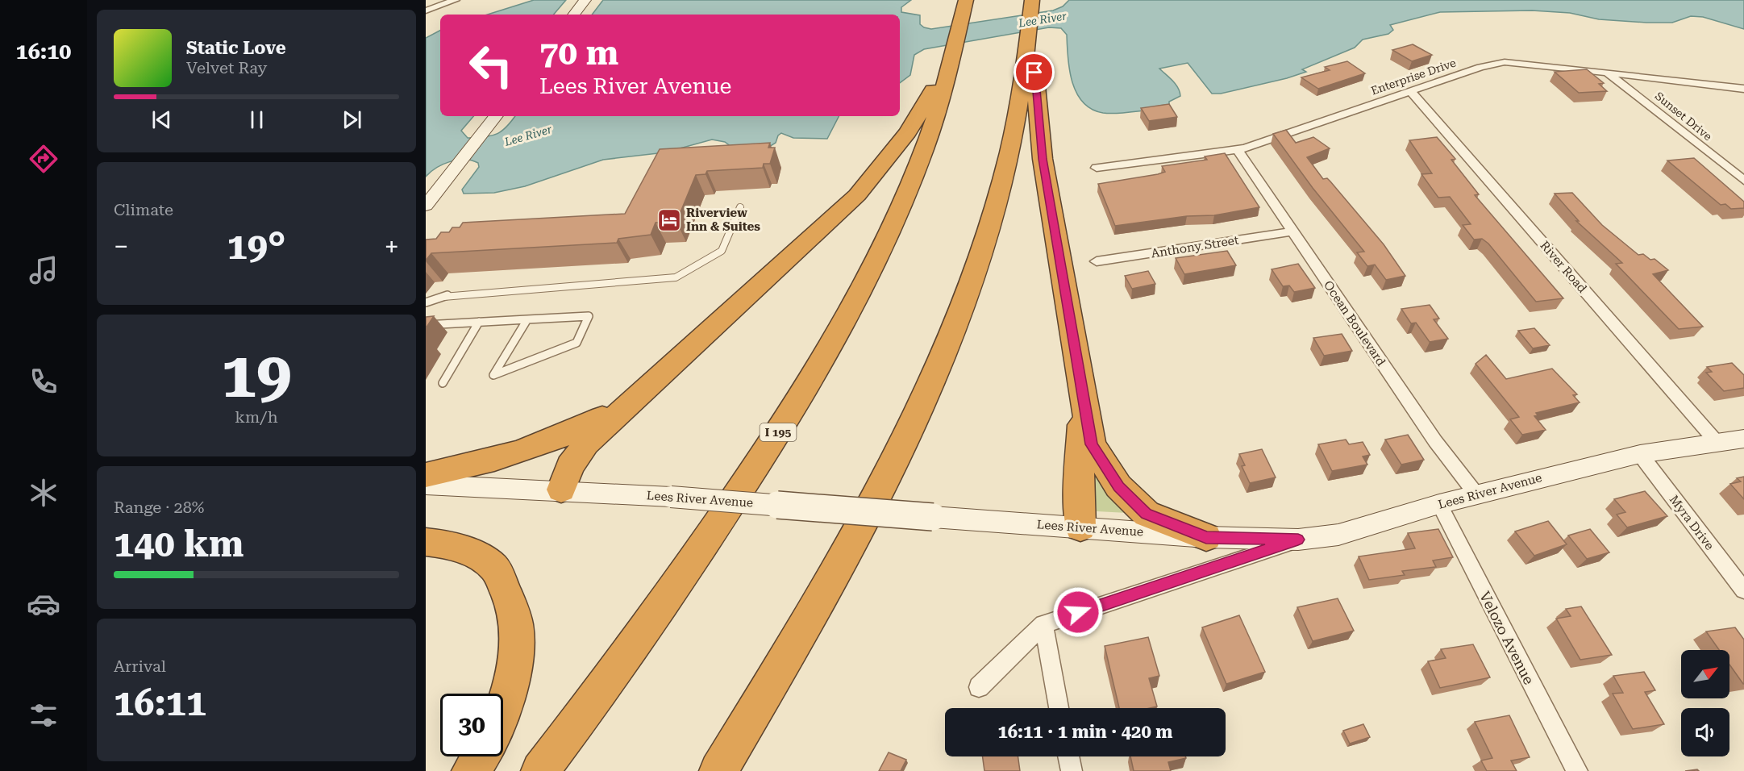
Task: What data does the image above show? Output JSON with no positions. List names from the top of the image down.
{
  "streets": {
    "highway": ["I 195"],
    "main road": ["Lees River Avenue"],
    "street": [
      "Enterprise Drive",
      "Sunset Drive",
      "Anthony Street",
      "River Road",
      "Ocean Boulevard",
      "Myra Drive",
      "Velozo Avenue"
    ]
  },
  "crossings": [
    ["Enterprise Drive", "Sunset Drive"],
    ["Enterprise Drive", "River Road"],
    ["Enterprise Drive", "Ocean Boulevard"],
    ["Anthony Street", "Ocean Boulevard"],
    ["River Road", "Lees River Avenue"],
    ["Ocean Boulevard", "Lees River Avenue"],
    ["Lees River Avenue", "Myra Drive"],
    ["Lees River Avenue", "Velozo Avenue"]
  ],
  "water": ["Lee River"],
  "places": {
    "hotel": ["Riverview Inn & Suites"]
  },
  "north": "top right",
  "page": {
    "tabs": "16:10",
    "turn": ["70 m", "Lees River Avenue"],
    "song": ["Static Love", "Velvet Ray"],
    "tile": [
      "Climate",
      ["19", "km/h"],
      ["Range · 28%", "140 km"],
      ["Arrival", "16:11"]
    ],
    "heat": ["−", "19°", "+"],
    "limit": "30",
    "trip": "16:11 · 1 min · 420 m"
  }
}
